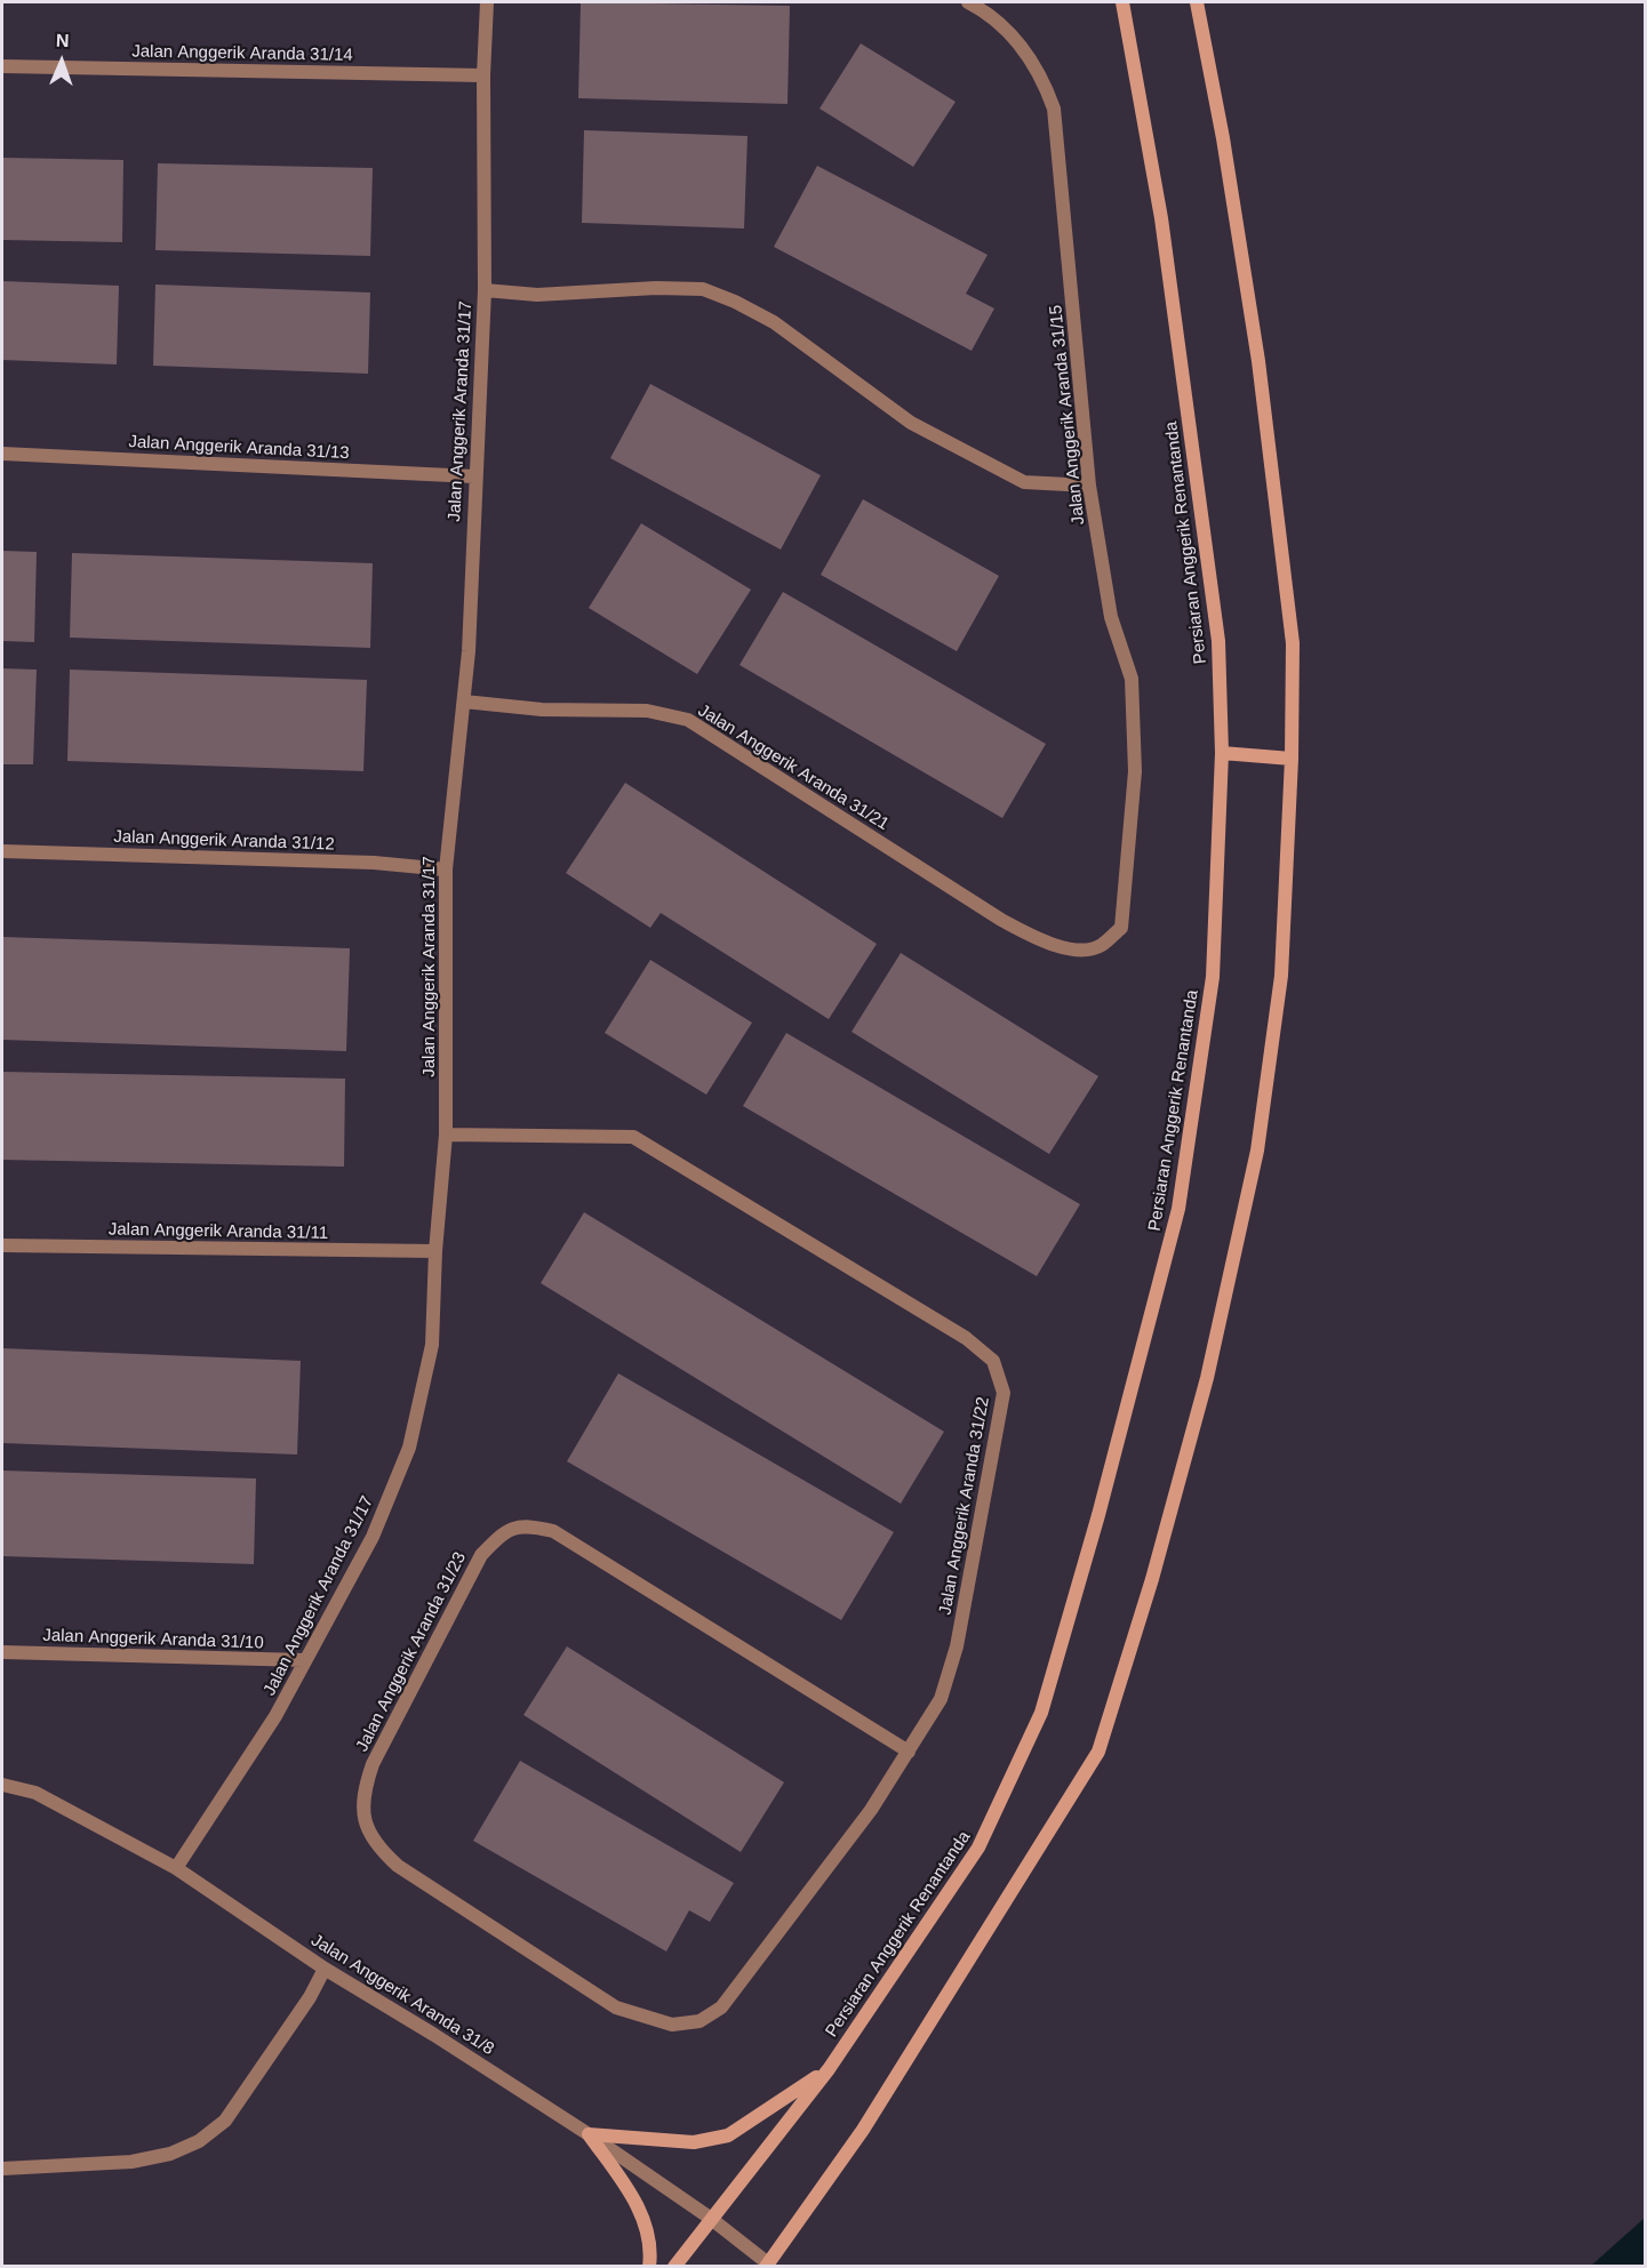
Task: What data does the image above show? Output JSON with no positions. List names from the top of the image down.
{
  "streets": {
    "main road": ["Persiaran Anggerik Renantanda"],
    "street": [
      "Jalan Anggerik Aranda 31/14",
      "Jalan Anggerik Aranda 31/17",
      "Jalan Anggerik Aranda 31/15",
      "Jalan Anggerik Aranda 31/13",
      "Jalan Anggerik Aranda 31/21",
      "Jalan Anggerik Aranda 31/12",
      "Jalan Anggerik Aranda 31/11",
      "Jalan Anggerik Aranda 31/22",
      "Jalan Anggerik Aranda 31/10",
      "Jalan Anggerik Aranda 31/23",
      "Jalan Anggerik Aranda 31/8"
    ]
  },
  "crossings": [
    ["Jalan Anggerik Aranda 31/14", "Jalan Anggerik Aranda 31/17"],
    ["Jalan Anggerik Aranda 31/17", "Jalan Anggerik Aranda 31/13"],
    ["Jalan Anggerik Aranda 31/17", "Jalan Anggerik Aranda 31/21"],
    ["Jalan Anggerik Aranda 31/17", "Jalan Anggerik Aranda 31/12"],
    ["Jalan Anggerik Aranda 31/17", "Jalan Anggerik Aranda 31/11"],
    ["Jalan Anggerik Aranda 31/17", "Jalan Anggerik Aranda 31/22"],
    ["Jalan Anggerik Aranda 31/17", "Jalan Anggerik Aranda 31/10"],
    ["Jalan Anggerik Aranda 31/17", "Jalan Anggerik Aranda 31/8"],
    ["Jalan Anggerik Aranda 31/15", "Jalan Anggerik Aranda 31/21"],
    ["Persiaran Anggerik Renantanda", "Jalan Anggerik Aranda 31/8"],
    ["Jalan Anggerik Aranda 31/22", "Jalan Anggerik Aranda 31/23"]
  ],
  "north": "top"
}
